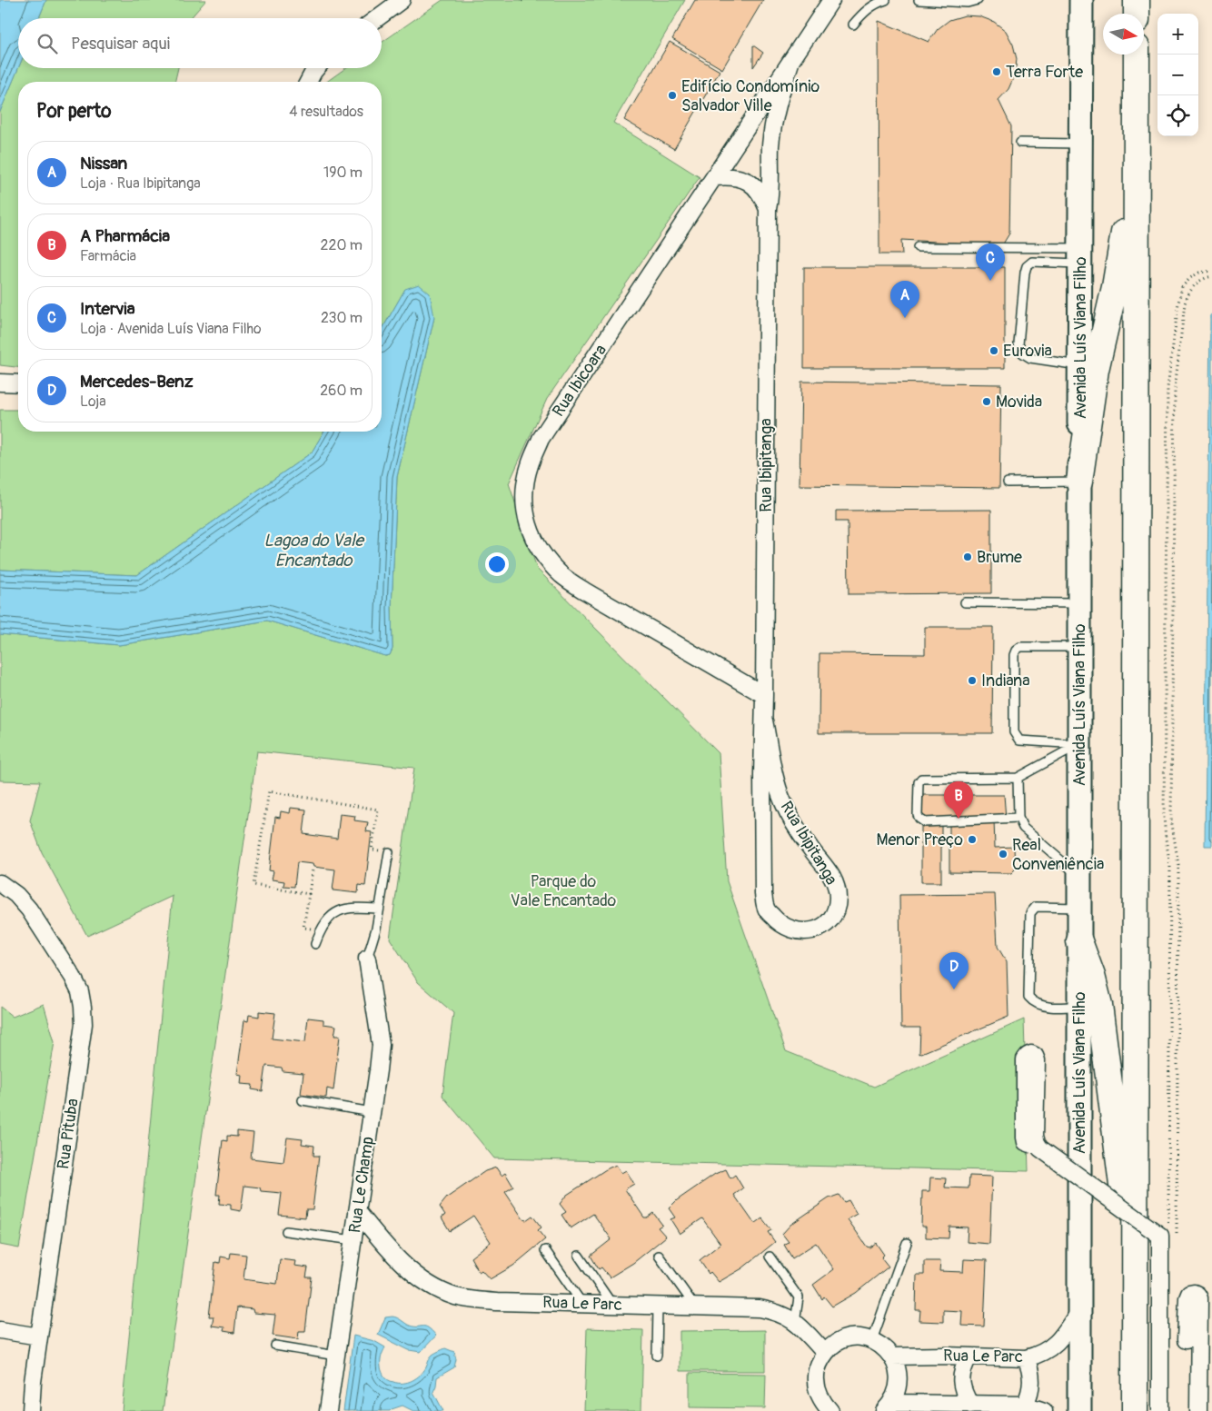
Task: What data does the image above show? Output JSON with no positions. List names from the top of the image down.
{
  "streets": {
    "main road": ["Avenida Luís Viana Filho"],
    "street": [
      "Rua Ibicoara",
      "Rua Ibipitanga",
      "Rua Pituba",
      "Rua Le Champ",
      "Rua Le Parc"
    ]
  },
  "crossings": [
    ["Avenida Luís Viana Filho", "Rua Le Parc"],
    ["Rua Ibicoara", "Rua Ibipitanga"],
    ["Rua Le Champ", "Rua Le Parc"]
  ],
  "water": ["Lagoa do Vale Encantado"],
  "parks": ["Parque do Vale Encantado"],
  "places": [
    "Terra Forte",
    "Edifício Condomínio Salvador Ville",
    "Eurovia",
    "Movida",
    "Brume",
    "Indiana",
    "Menor Preço",
    "Real Conveniência"
  ],
  "north": "right",
  "page": {
    "map_buttons": ["+", "−"],
    "search": "Pesquisar aqui",
    "heading": ["Por perto", "4 resultados"],
    "list": [
      {
        "mark": "A",
        "name": "Nissan",
        "note": "Loja · Rua Ibipitanga",
        "value": "190 m"
      },
      {
        "mark": "B",
        "name": "A Pharmácia",
        "note": "Farmácia",
        "value": "220 m"
      },
      {
        "mark": "C",
        "name": "Intervia",
        "note": "Loja · Avenida Luís Viana Filho",
        "value": "230 m"
      },
      {
        "mark": "D",
        "name": "Mercedes-Benz",
        "note": "Loja",
        "value": "260 m"
      }
    ],
    "pins": [
      "C",
      "A",
      "B",
      "D"
    ]
  }
}
